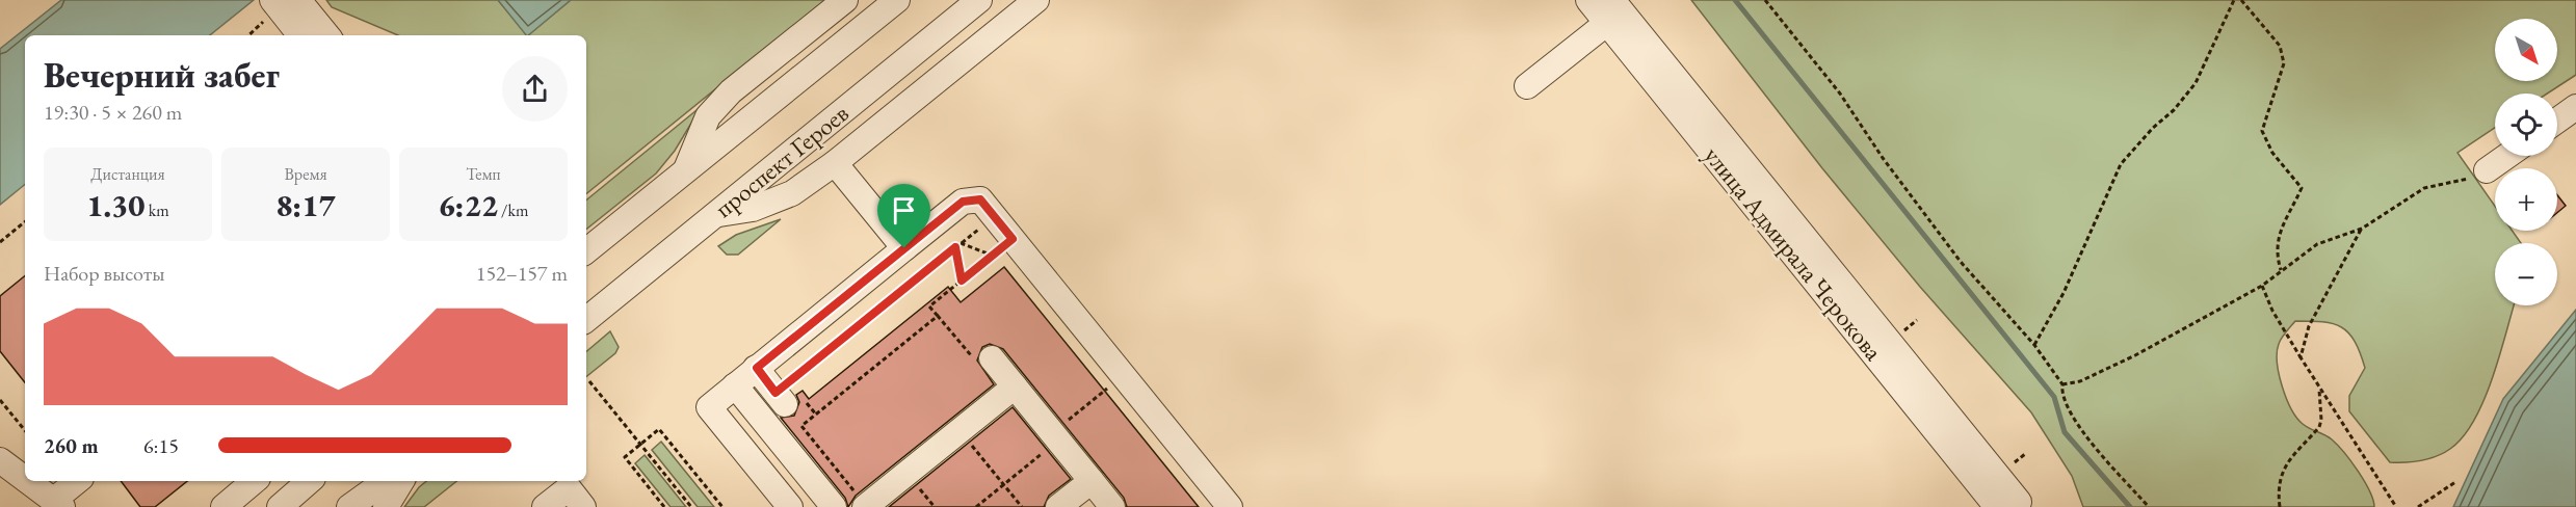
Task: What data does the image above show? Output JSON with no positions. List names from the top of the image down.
{
  "streets": {
    "street": ["проспект Героев", "улица Адмирала Черокова"]
  },
  "north": "bottom right",
  "page": {
    "map_buttons": ["+", "−"],
    "heading": ["Вечерний забег", "19:30 · 5 × 260 m"],
    "stats": [
      ["Дистанция", "1.30 km"],
      ["Время", "8:17"],
      ["Темп", "6:22 /km"]
    ],
    "chart": ["Набор высоты", "152–157 m"],
    "list": [
      {
        "name": "260 m",
        "note": "6:15"
      }
    ]
  }
}
